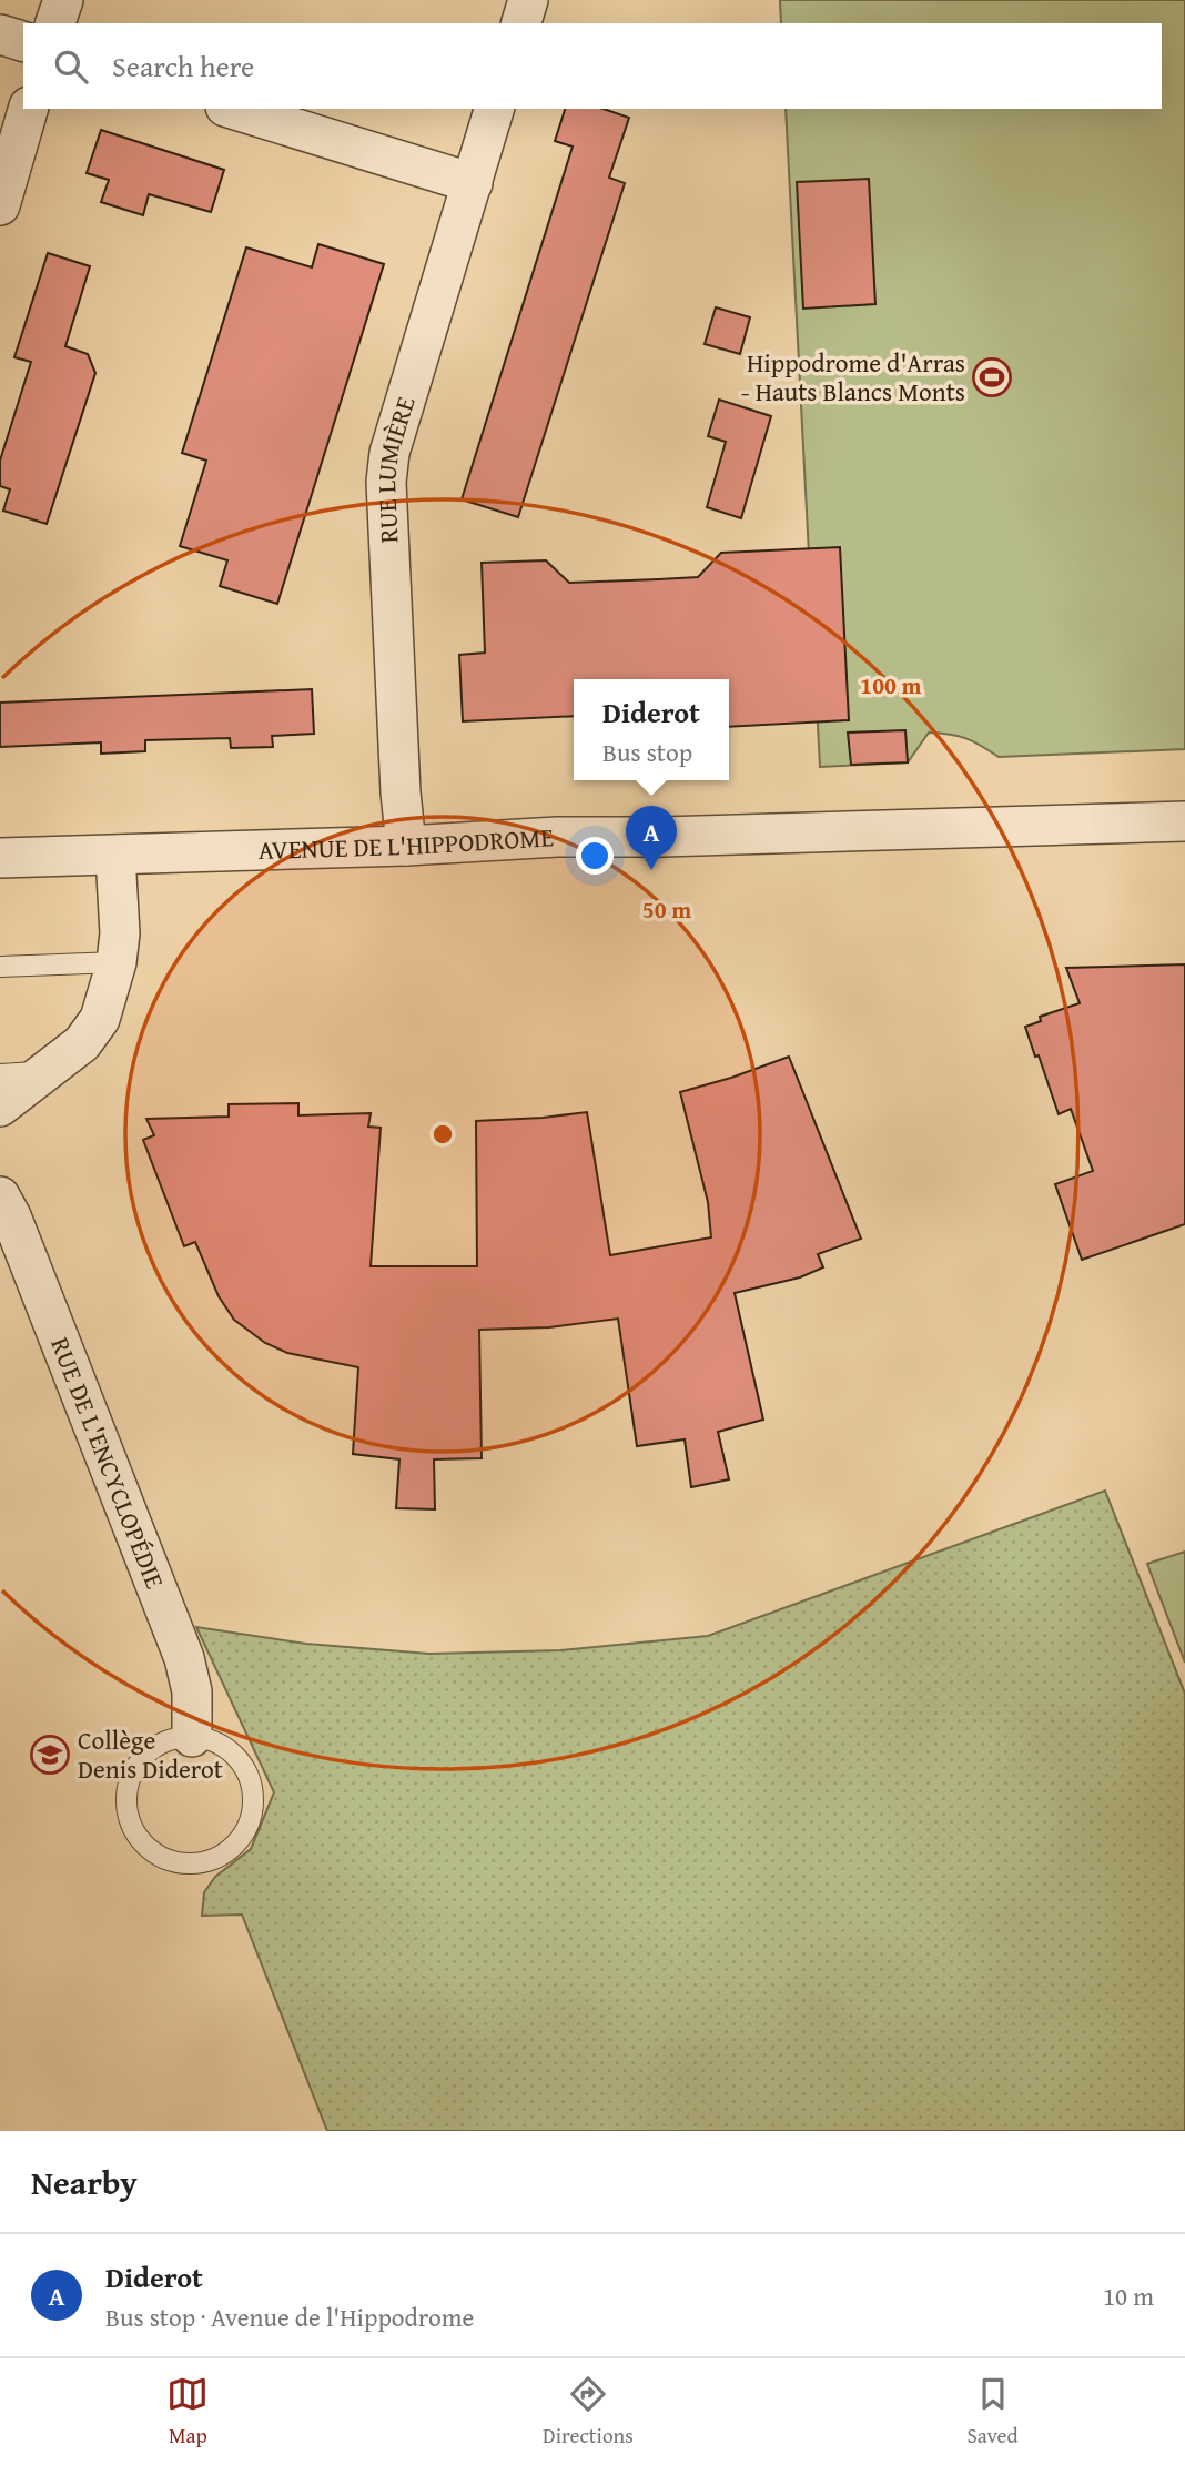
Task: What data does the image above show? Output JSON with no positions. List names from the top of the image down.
{
  "streets": {
    "street": ["RUE LUMIÈRE", "AVENUE DE L'HIPPODROME", "RUE DE L'ENCYCLOPÉDIE"]
  },
  "crossings": [
    ["RUE LUMIÈRE", "AVENUE DE L'HIPPODROME"]
  ],
  "places": {
    "sports": ["Hippodrome d'Arras - Hauts Blancs Monts"],
    "school or university": ["Collège Denis Diderot"]
  },
  "page": {
    "search": "Search here",
    "popup": ["Diderot", "Bus stop"],
    "pins": "A",
    "heading": "Nearby",
    "list": [
      {
        "mark": "A",
        "name": "Diderot",
        "note": "Bus stop · Avenue de l'Hippodrome",
        "value": "10 m"
      }
    ],
    "nav": ["Map", "Directions", "Saved"]
  },
  "rings": ["100 m", "50 m"]
}
